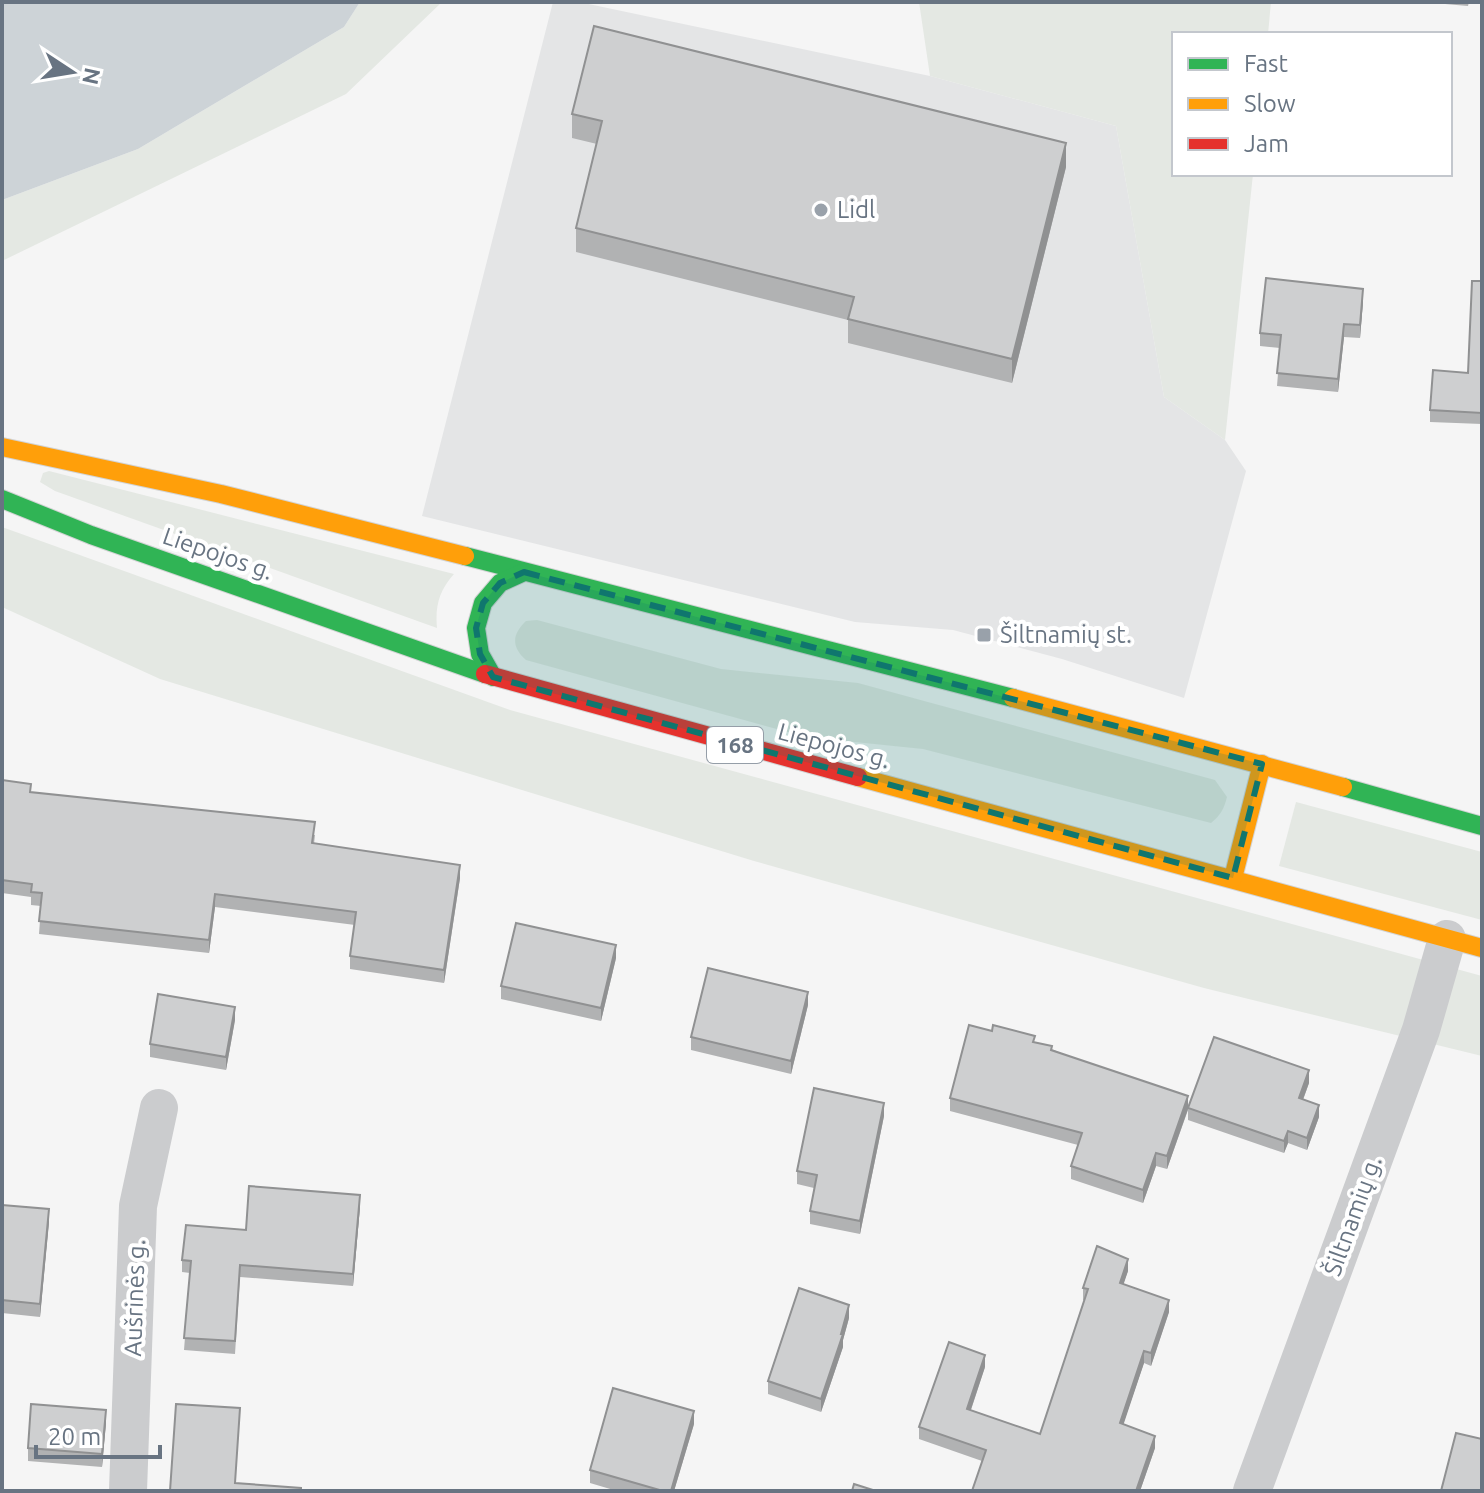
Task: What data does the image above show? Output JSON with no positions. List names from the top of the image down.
{
  "streets": {
    "main road": ["Liepojos g.", "168"],
    "street": ["Šiltnamių g.", "Aušrinės g."]
  },
  "crossings": [
    ["Liepojos g.", "Šiltnamių g."]
  ],
  "places": {
    "other": ["Lidl"],
    "transit": ["Šiltnamių st."]
  },
  "legend": ["Fast", "Slow", "Jam"],
  "scale_bar": "20 m",
  "north": "right"
}
